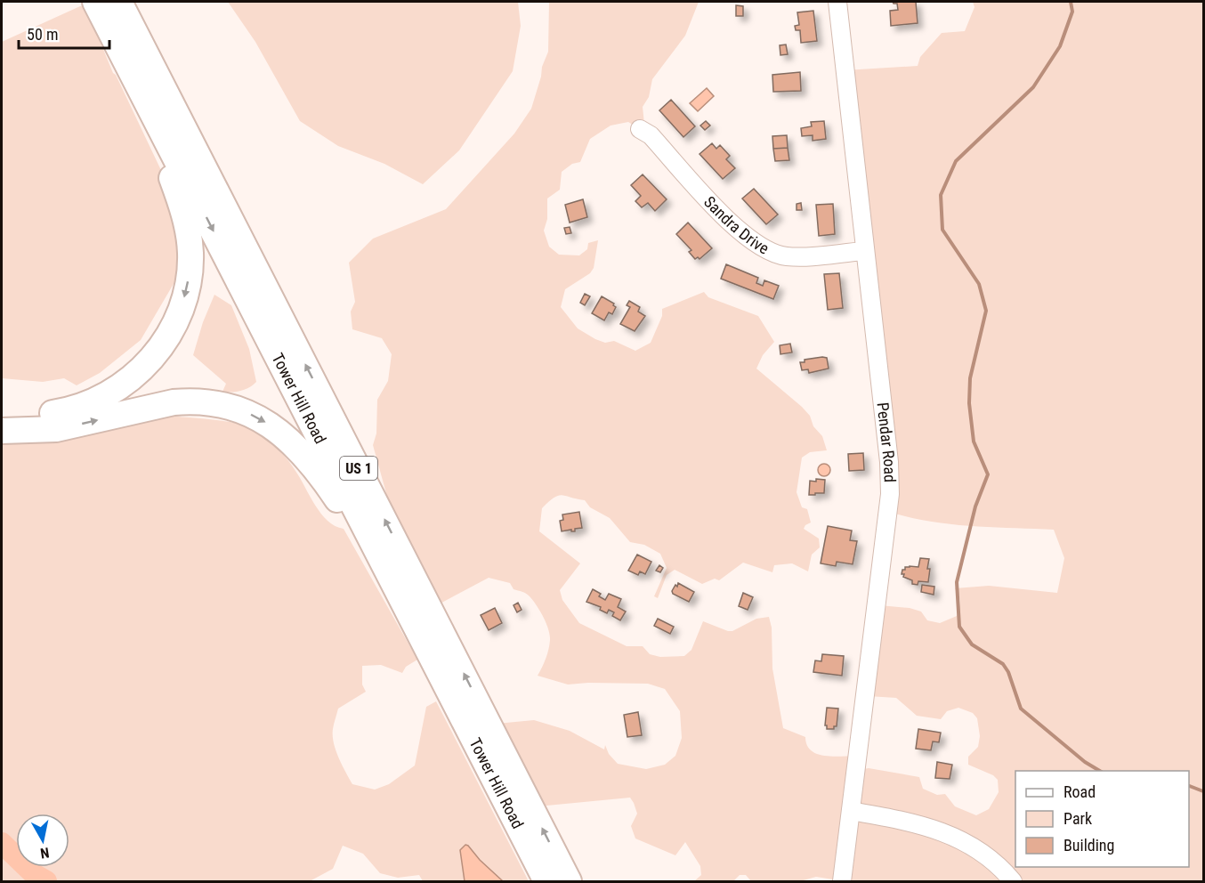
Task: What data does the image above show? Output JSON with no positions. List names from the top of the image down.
{
  "streets": {
    "highway": ["Tower Hill Road", "US 1"],
    "street": ["Sandra Drive", "Pendar Road"]
  },
  "crossings": [
    ["Sandra Drive", "Pendar Road"]
  ],
  "legend": ["Road", "Park", "Building"],
  "scale_bar": "50 m",
  "north": "bottom"
}
